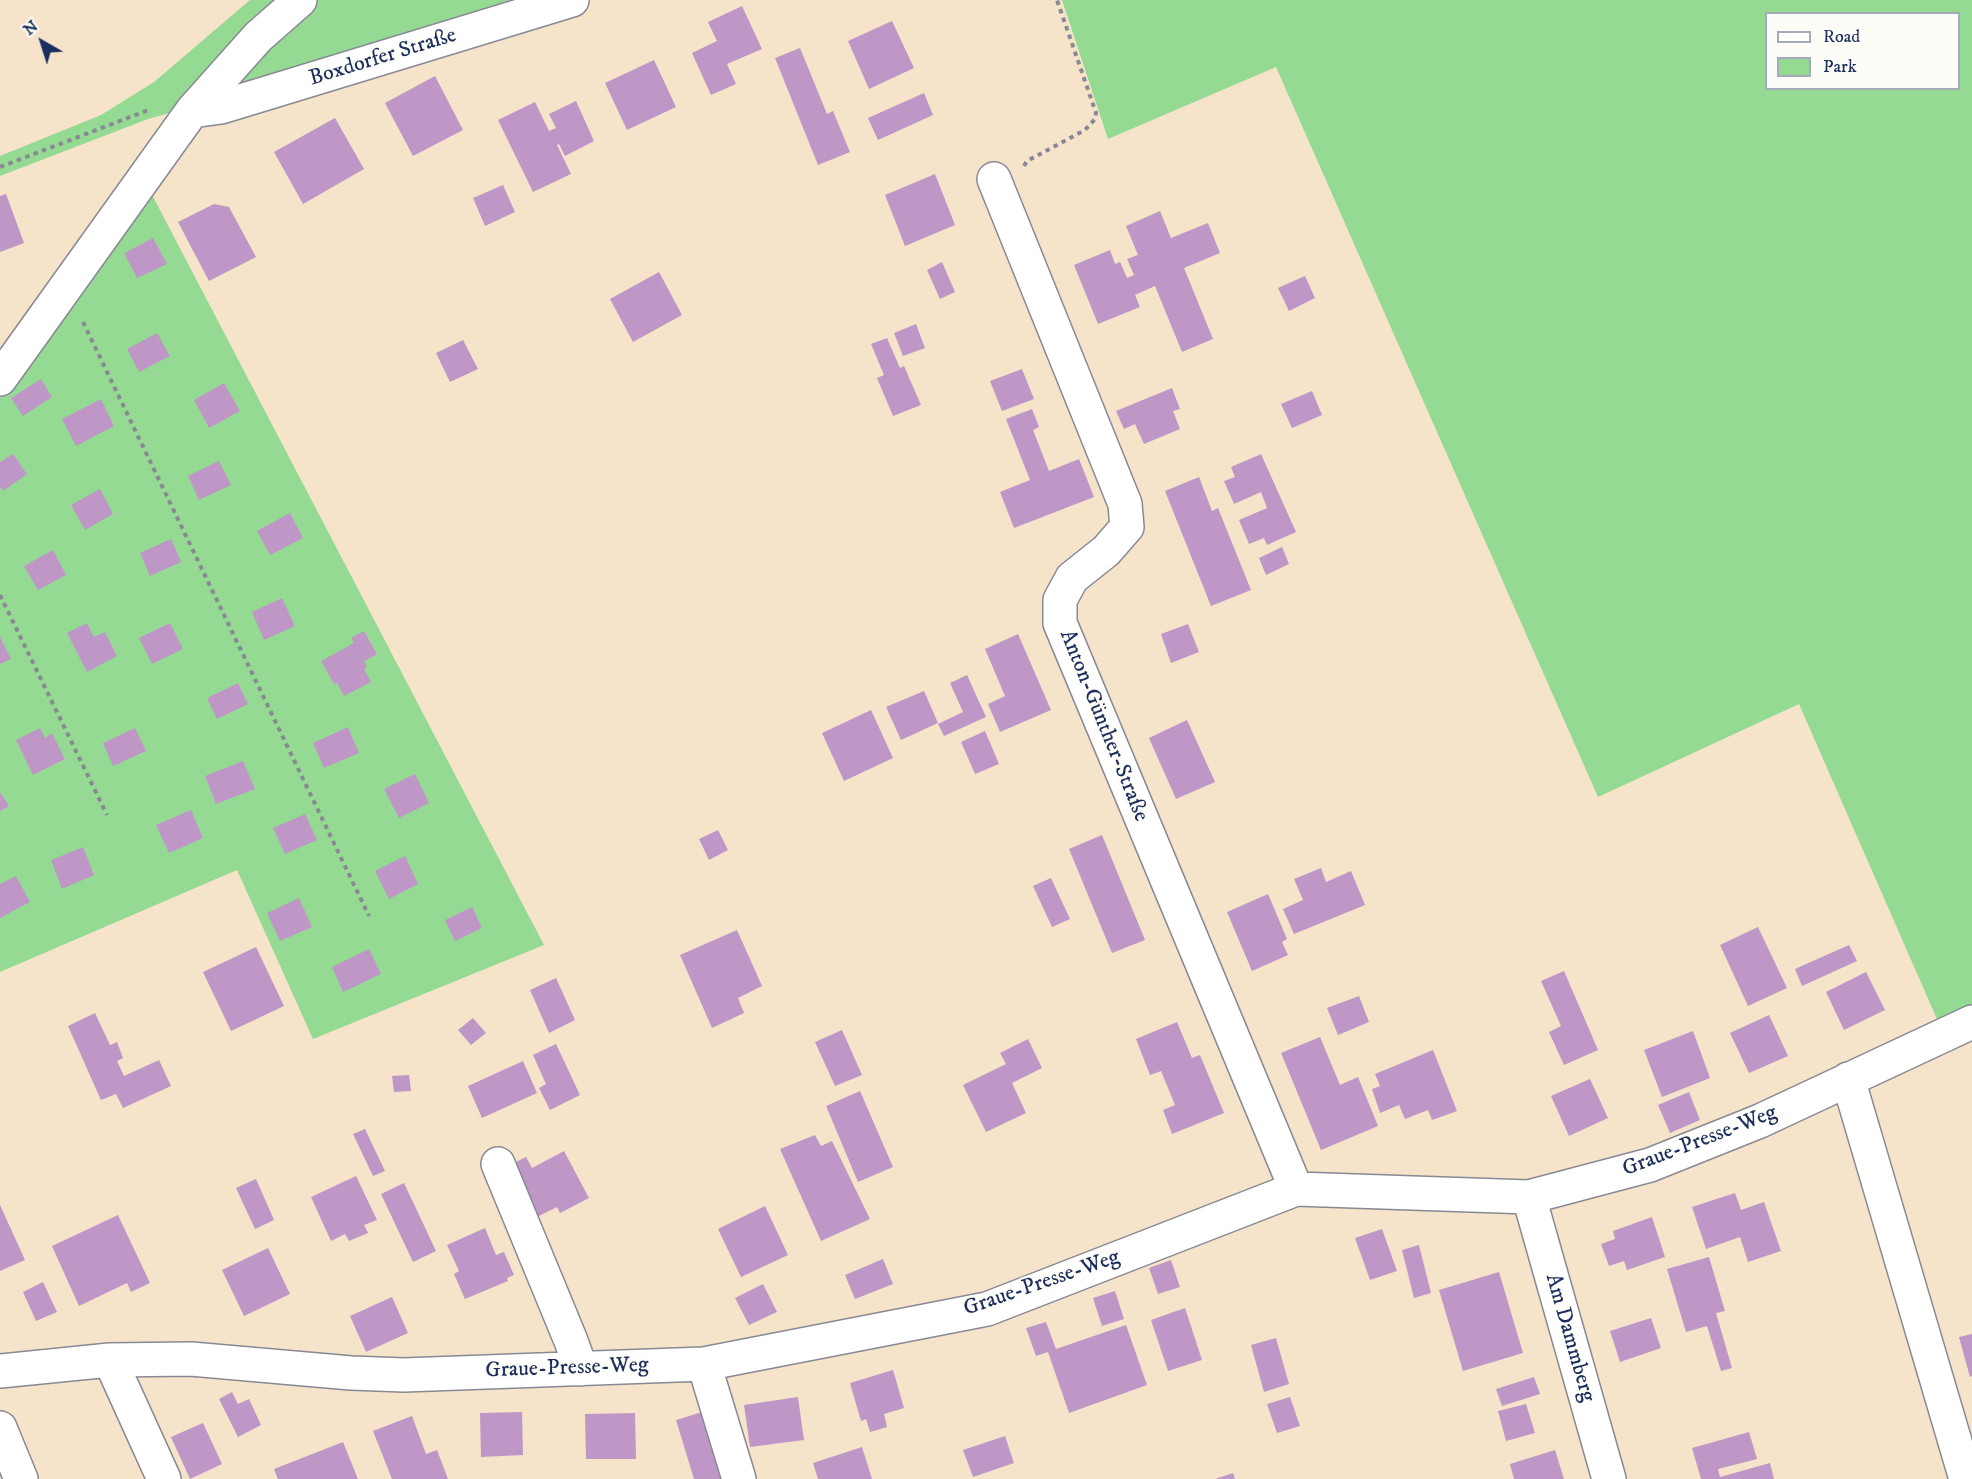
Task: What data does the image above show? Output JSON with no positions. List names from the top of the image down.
{
  "streets": {
    "street": [
      "Boxdorfer Straße",
      "Anton-Günther-Straße",
      "Graue-Presse-Weg",
      "Am Dammberg"
    ]
  },
  "crossings": [
    ["Anton-Günther-Straße", "Graue-Presse-Weg"],
    ["Graue-Presse-Weg", "Am Dammberg"]
  ],
  "legend": ["Road", "Park"],
  "north": "top left"
}
